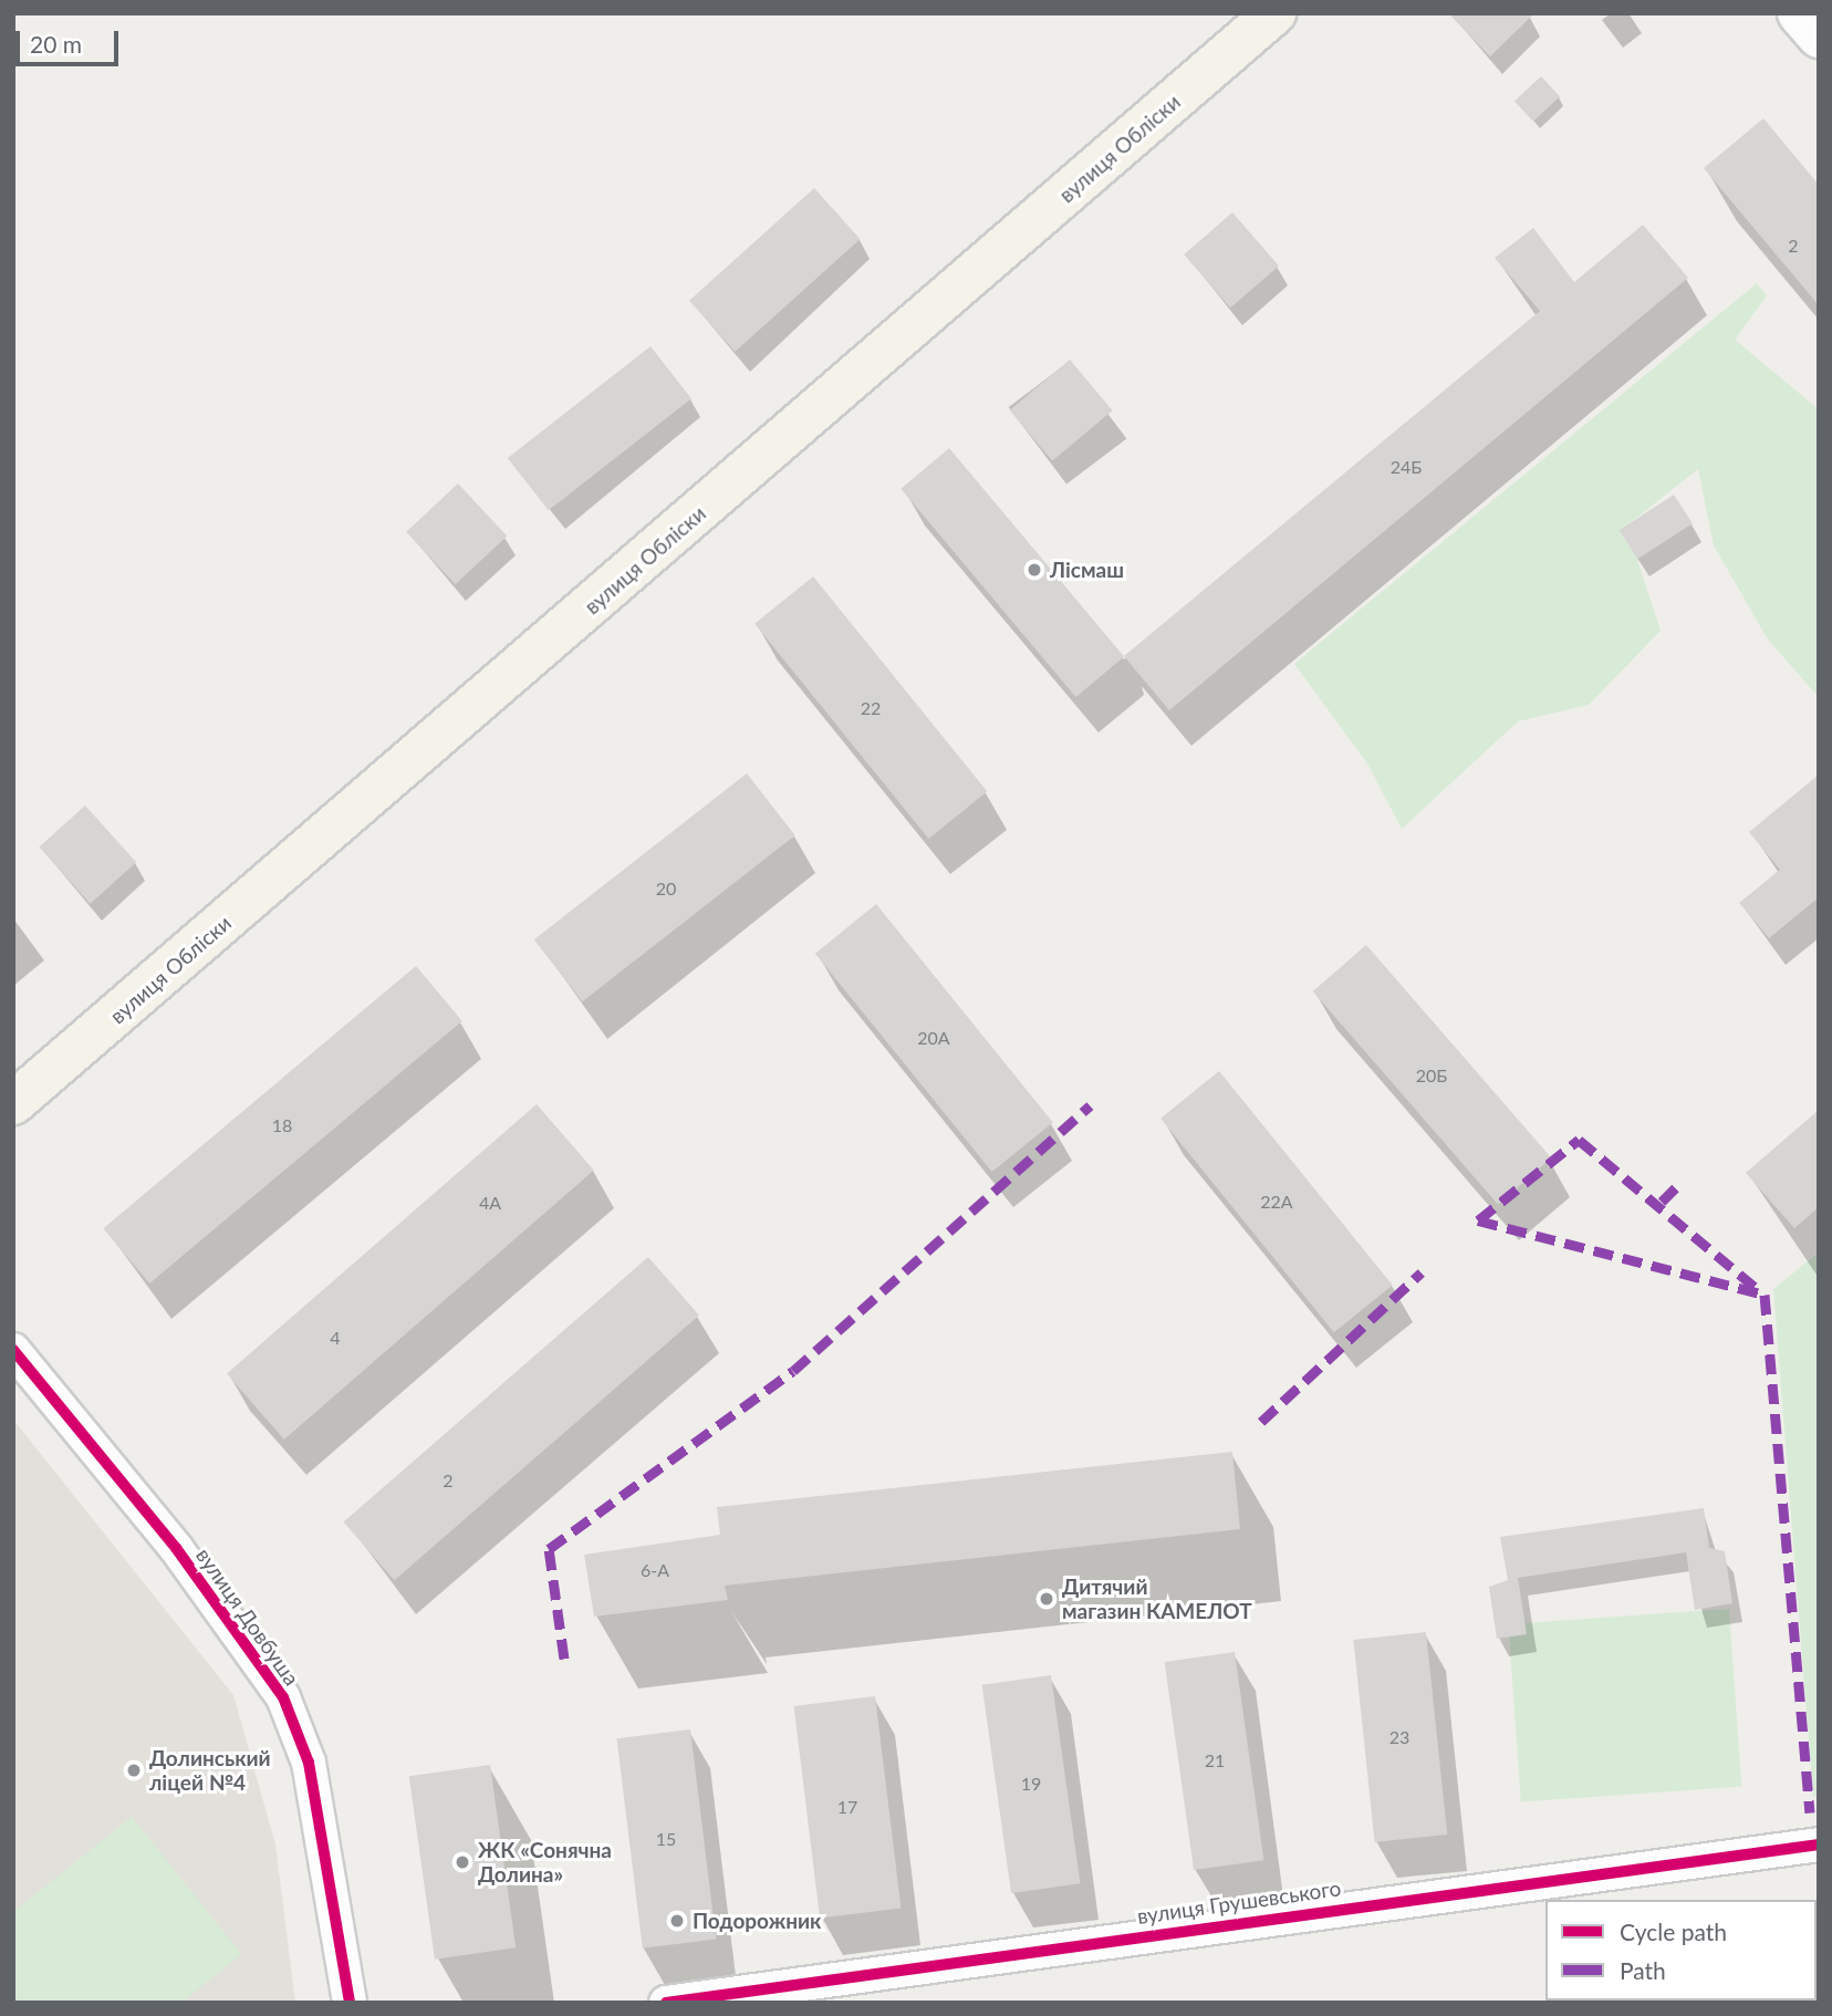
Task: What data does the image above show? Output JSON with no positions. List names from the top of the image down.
{
  "streets": {
    "main road": ["вулиця Обліски"],
    "street": ["вулиця Довбуша", "вулиця Грушевського"]
  },
  "places": [
    "Лісмаш",
    "Дитячий магазин КАМЕЛОТ",
    "Долинський ліцей №4",
    "ЖК «Сонячна Долина»",
    "Подорожник"
  ],
  "house_numbers": [
    "2",
    "24Б",
    "22",
    "20",
    "20А",
    "20Б",
    "18",
    "22А",
    "4А",
    "4",
    "2",
    "6-А",
    "23",
    "21",
    "19",
    "17",
    "15"
  ],
  "legend": ["Cycle path", "Path"],
  "scale_bar": "20 m"
}
